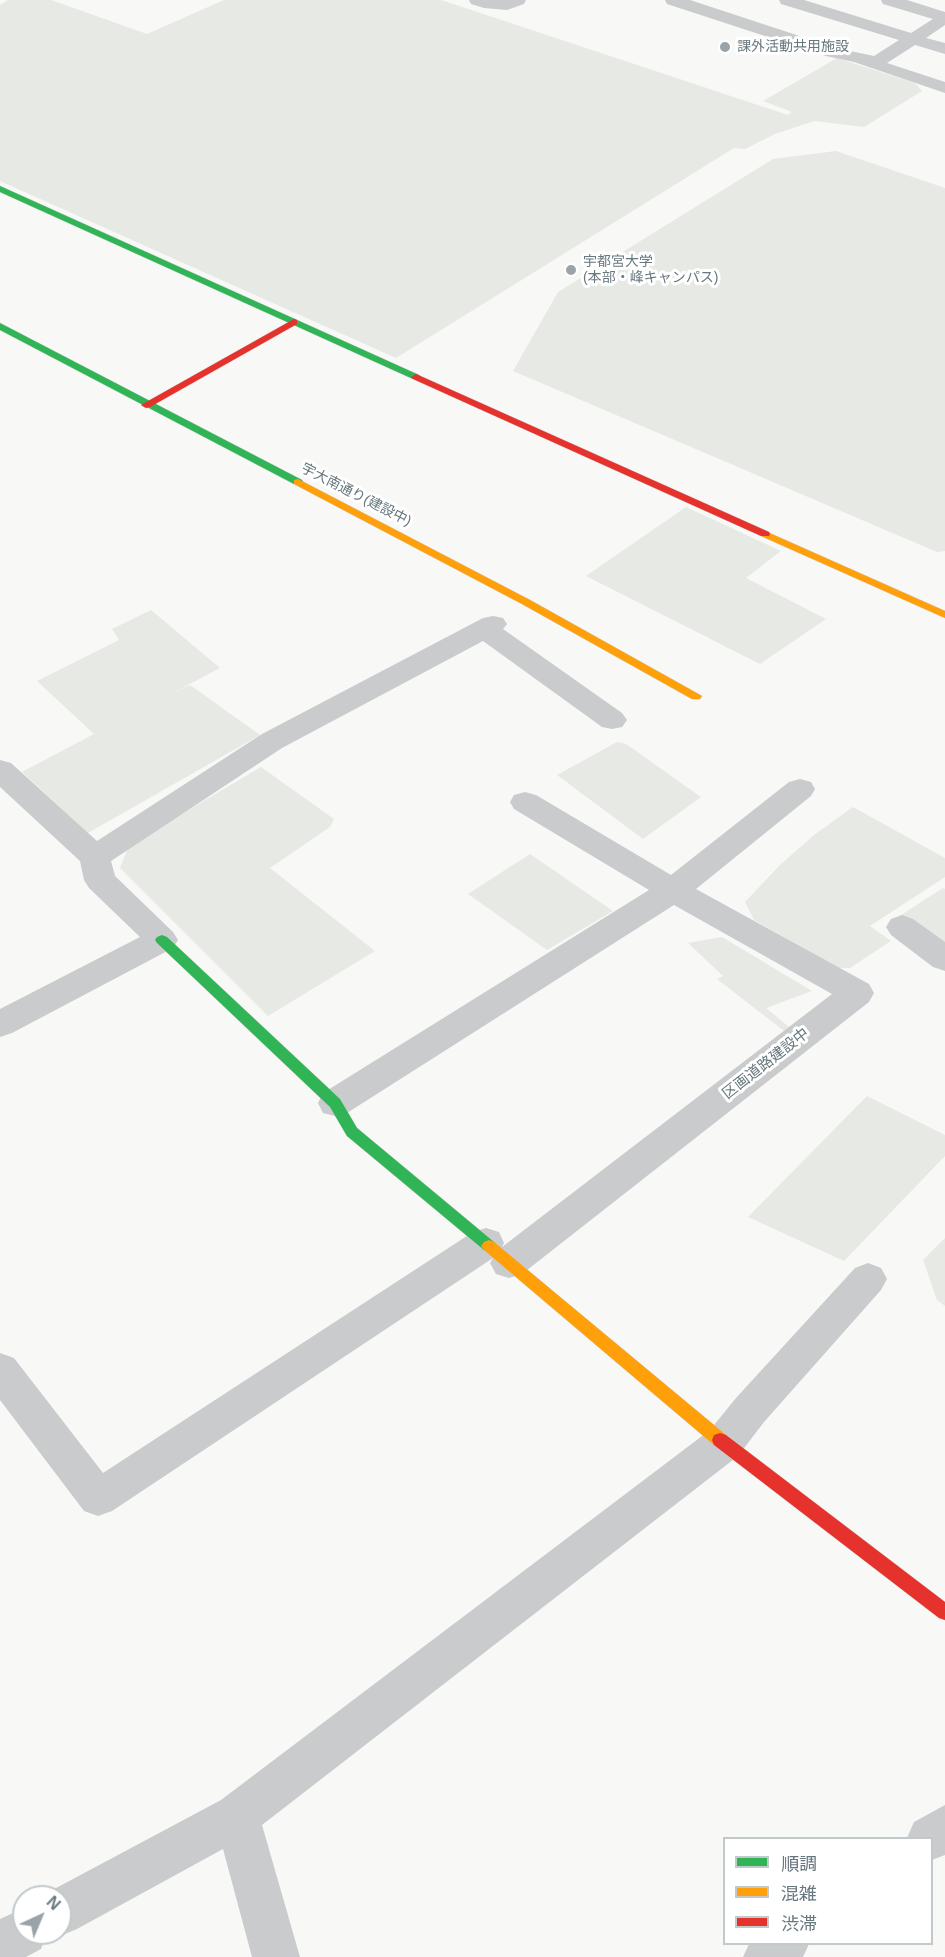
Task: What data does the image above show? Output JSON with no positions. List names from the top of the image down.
{
  "streets": {
    "street": ["宇大南通り(建設中)", "区画道路建設中"]
  },
  "places": ["課外活動共用施設", "宇都宮大学 (本部・峰キャンパス)"],
  "legend": ["順調", "混雑", "渋滞"],
  "north": "top right"
}
